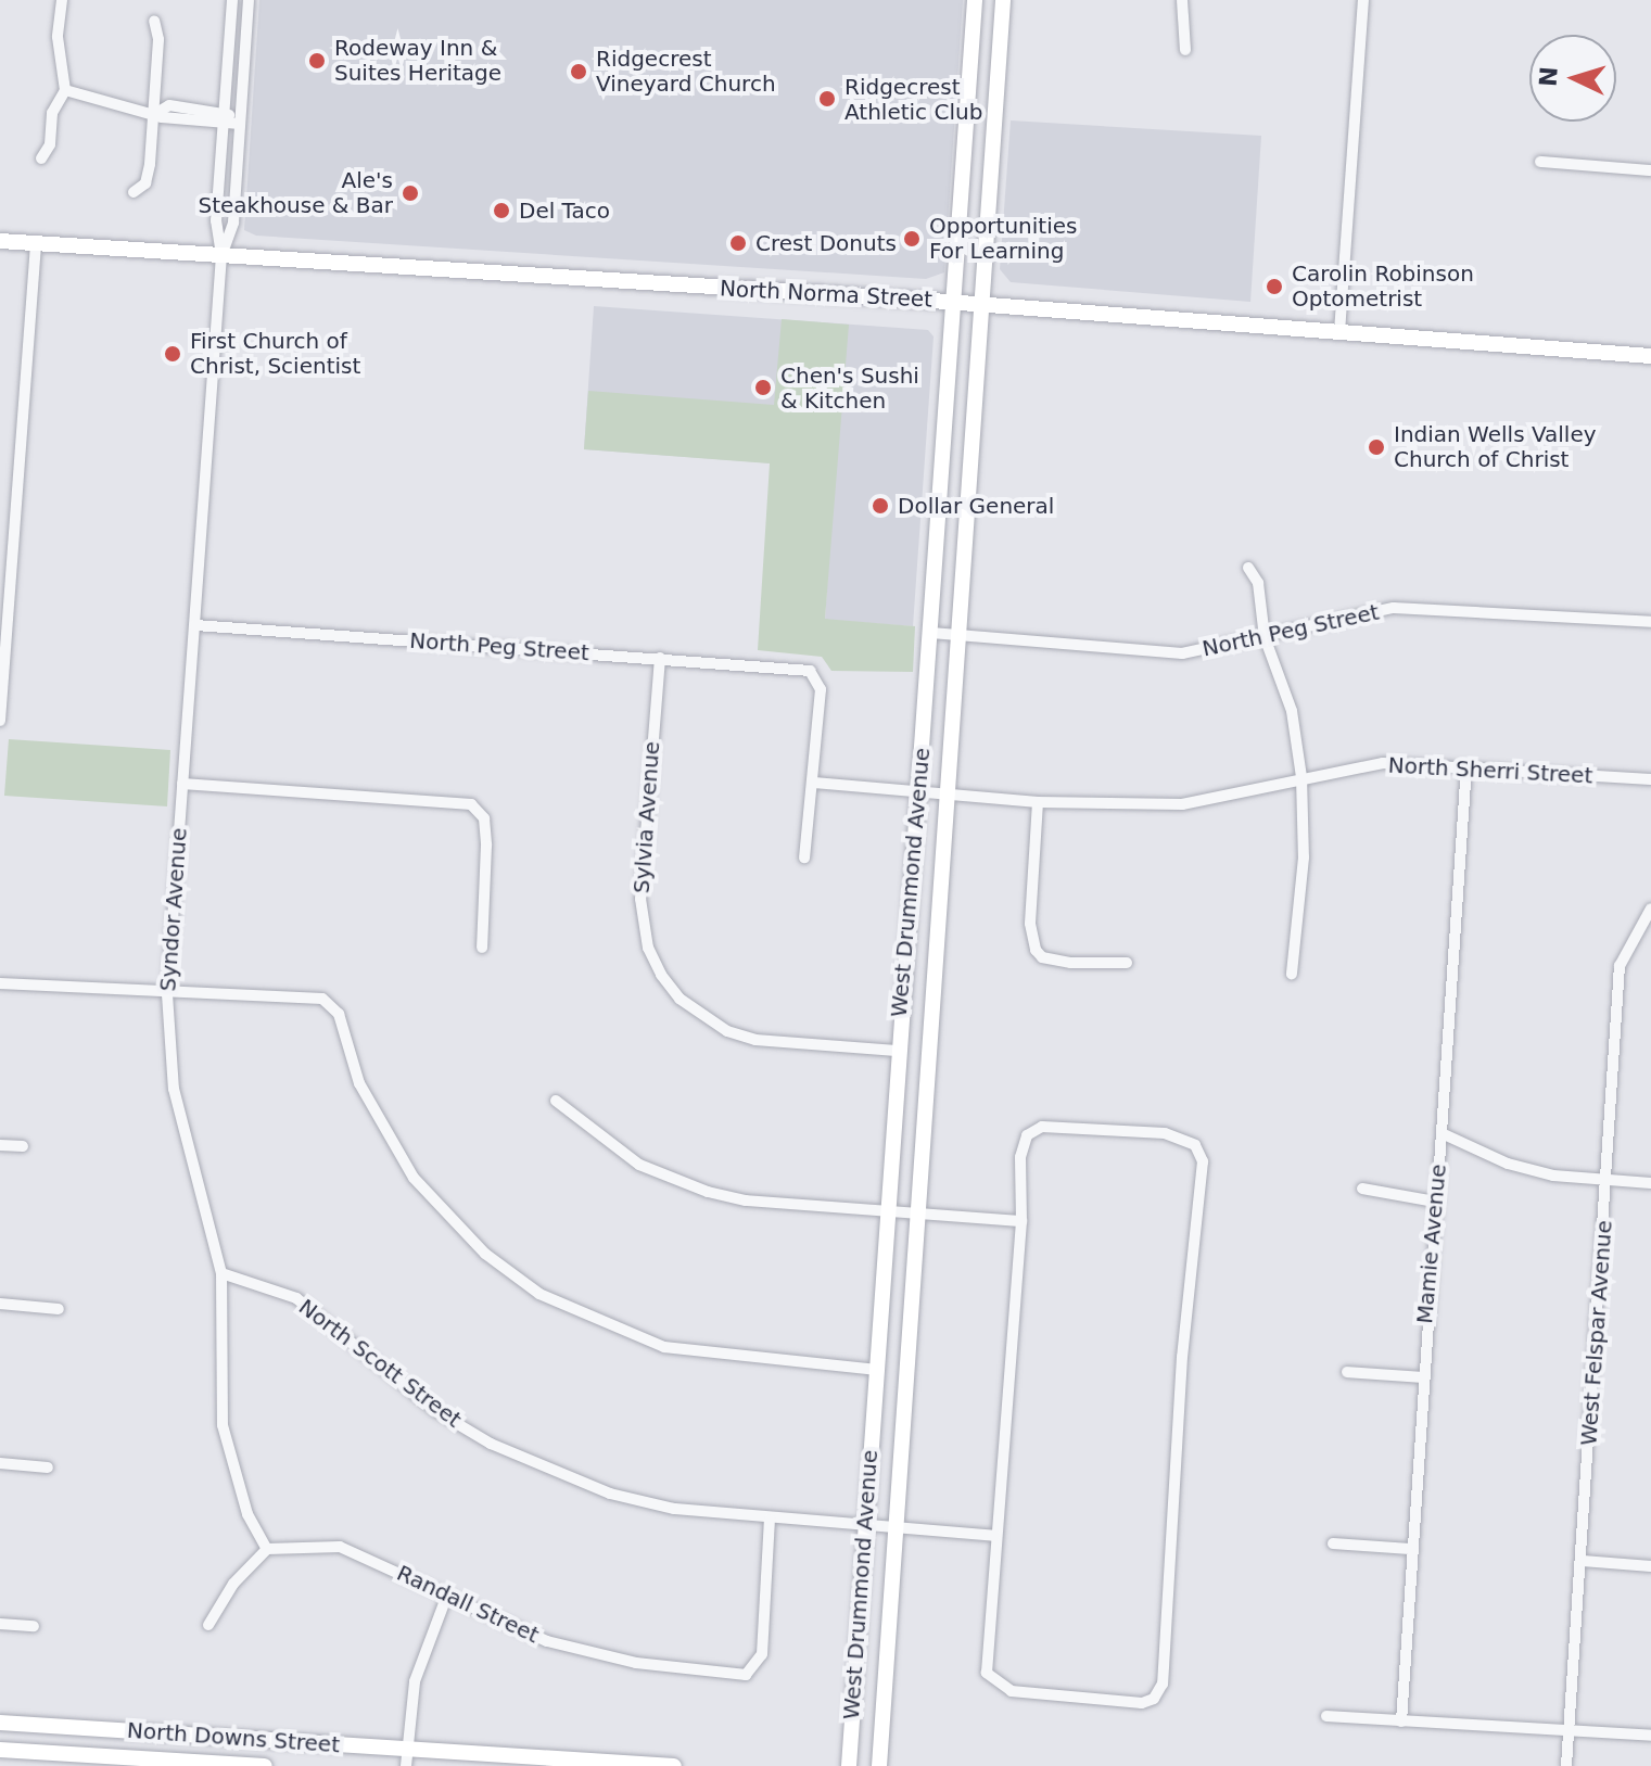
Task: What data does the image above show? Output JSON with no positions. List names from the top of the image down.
{
  "streets": {
    "main road": ["North Norma Street", "West Drummond Avenue", "North Downs Street"],
    "street": [
      "North Peg Street",
      "North Sherri Street",
      "Sylvia Avenue",
      "Syndor Avenue",
      "Mamie Avenue",
      "West Felspar Avenue",
      "North Scott Street",
      "Randall Street"
    ]
  },
  "crossings": [
    ["North Norma Street", "West Drummond Avenue"],
    ["North Norma Street", "Syndor Avenue"],
    ["North Peg Street", "North Sherri Street"],
    ["North Peg Street", "Sylvia Avenue"],
    ["North Peg Street", "West Drummond Avenue"],
    ["North Peg Street", "Syndor Avenue"],
    ["North Sherri Street", "West Drummond Avenue"],
    ["North Sherri Street", "Mamie Avenue"],
    ["Sylvia Avenue", "West Drummond Avenue"],
    ["West Drummond Avenue", "North Scott Street"],
    ["Syndor Avenue", "North Scott Street"],
    ["Syndor Avenue", "Randall Street"],
    ["North Scott Street", "Randall Street"]
  ],
  "places": [
    "Rodeway Inn & Suites Heritage",
    "Ridgecrest Vineyard Church",
    "Ridgecrest Athletic Club",
    "Ale's Steakhouse & Bar",
    "Del Taco",
    "Opportunities For Learning",
    "Crest Donuts",
    "Carolin Robinson Optometrist",
    "First Church of Christ, Scientist",
    "Chen's Sushi & Kitchen",
    "Indian Wells Valley Church of Christ",
    "Dollar General"
  ],
  "north": "left"
}
